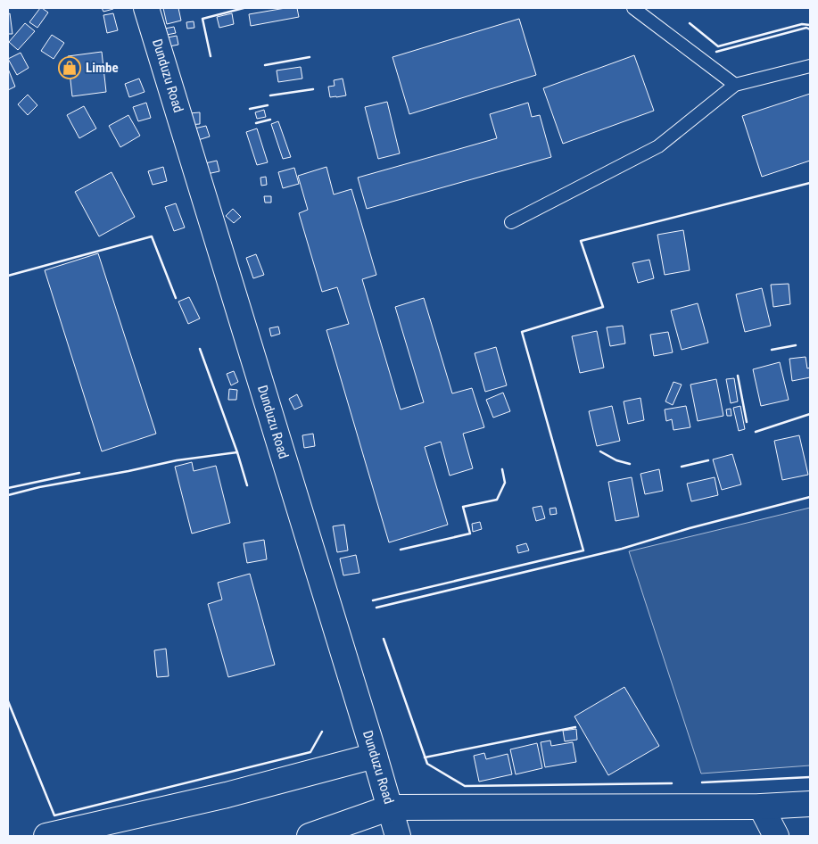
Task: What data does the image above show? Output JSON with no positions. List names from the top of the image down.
{
  "streets": {
    "street": ["Dunduzu Road"]
  },
  "places": {
    "shop": ["Limbe"]
  }
}
